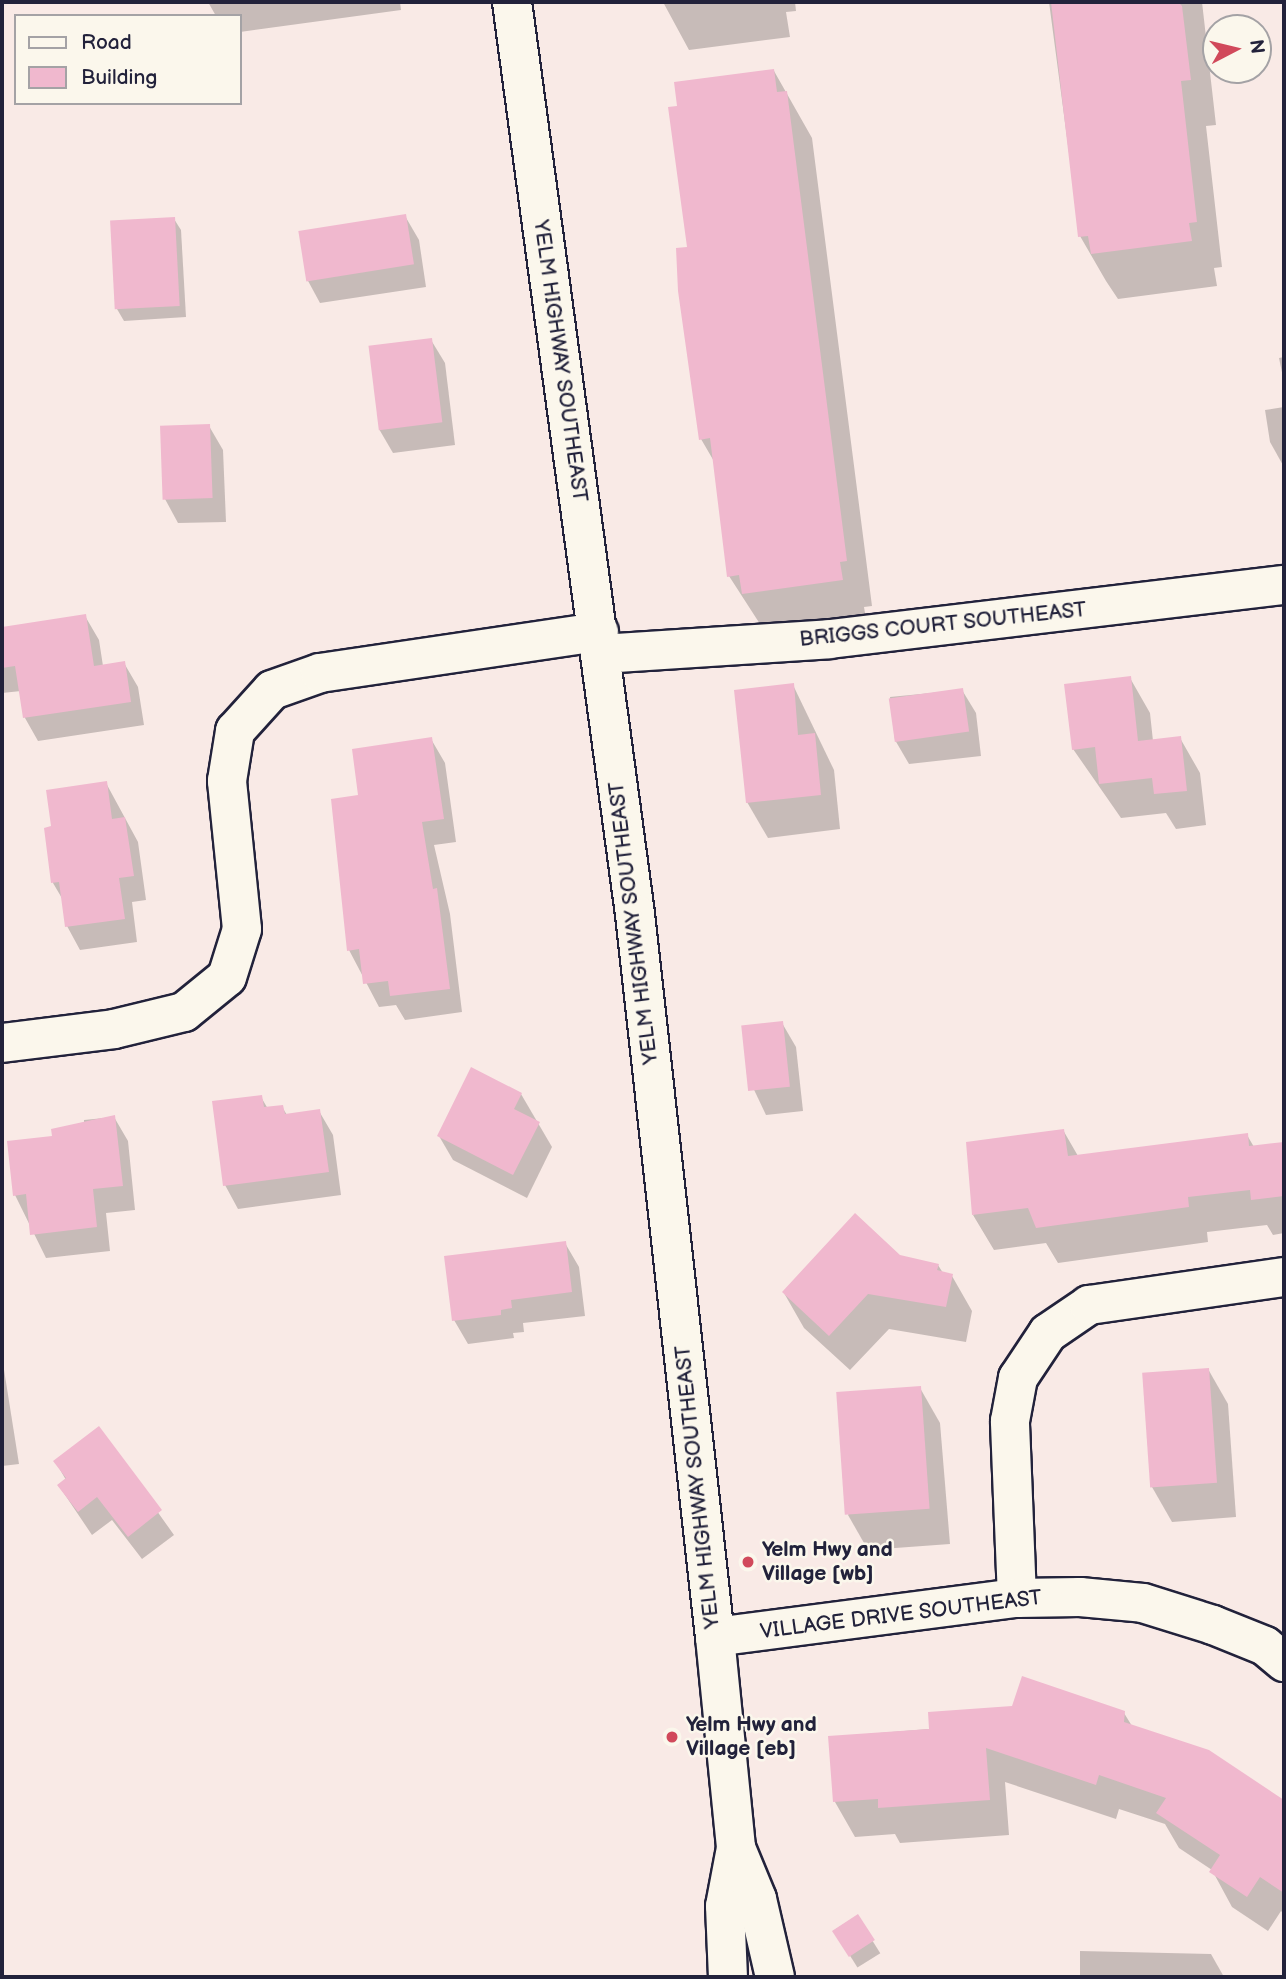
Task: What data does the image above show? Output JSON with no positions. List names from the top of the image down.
{
  "streets": {
    "street": ["YELM HIGHWAY SOUTHEAST", "BRIGGS COURT SOUTHEAST", "VILLAGE DRIVE SOUTHEAST"]
  },
  "crossings": [
    ["YELM HIGHWAY SOUTHEAST", "BRIGGS COURT SOUTHEAST"],
    ["YELM HIGHWAY SOUTHEAST", "VILLAGE DRIVE SOUTHEAST"]
  ],
  "places": ["Yelm Hwy and Village [wb]", "Yelm Hwy and Village [eb]"],
  "legend": ["Road", "Building"],
  "north": "right"
}
